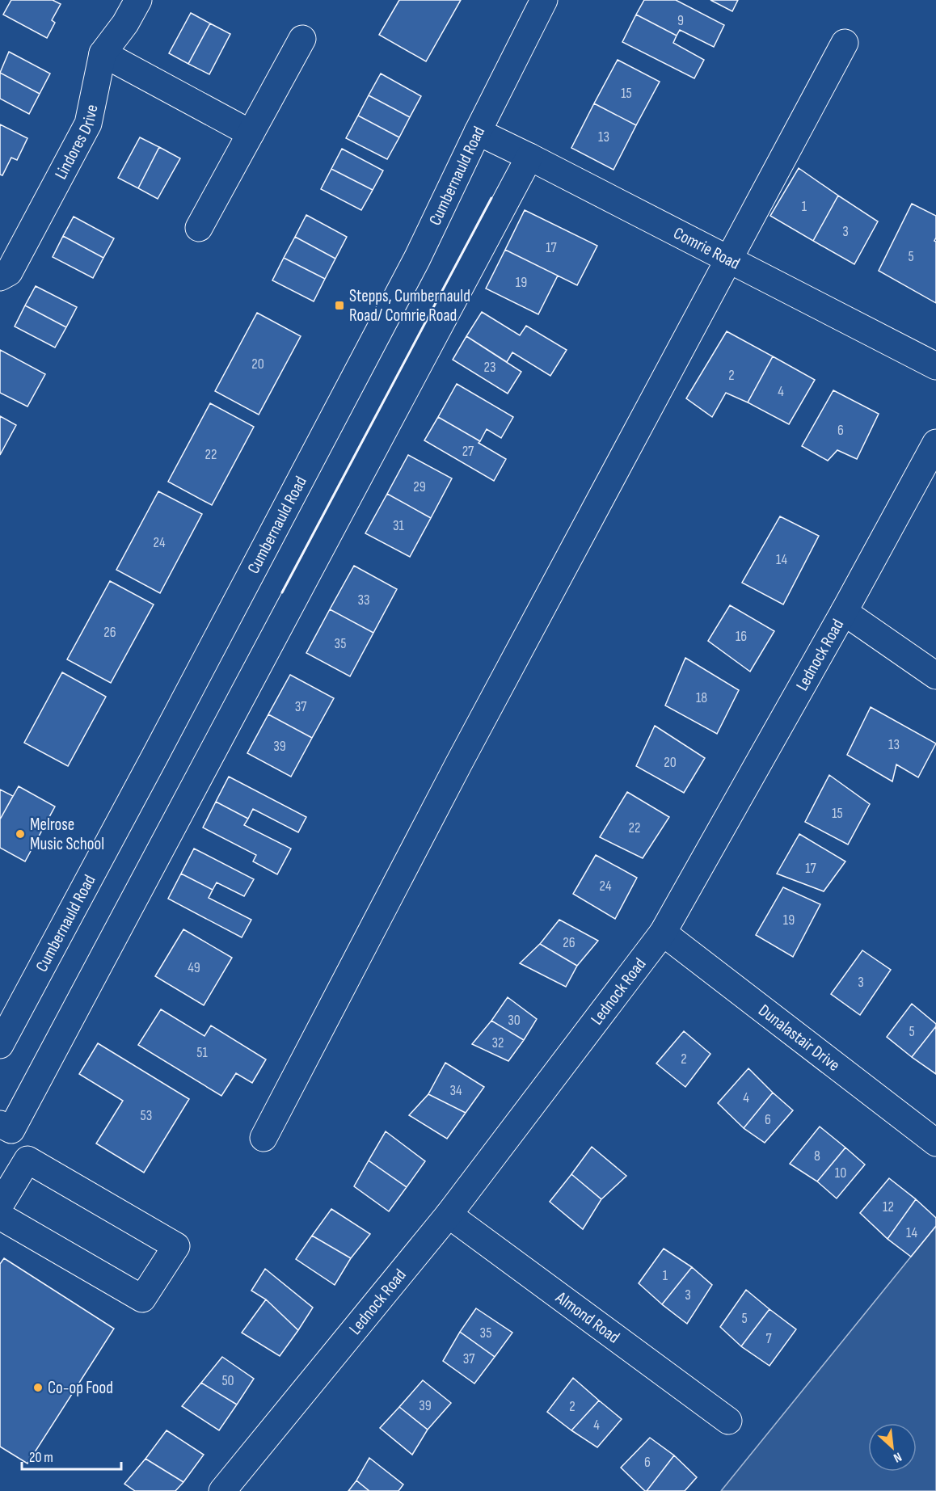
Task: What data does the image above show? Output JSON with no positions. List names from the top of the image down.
{
  "streets": {
    "street": [
      "Lindores Drive",
      "Cumbernauld Road",
      "Comrie Road",
      "Lednock Road",
      "Dunalastair Drive",
      "Almond Road"
    ]
  },
  "crossings": [
    ["Cumbernauld Road", "Comrie Road"],
    ["Lednock Road", "Dunalastair Drive"],
    ["Lednock Road", "Almond Road"]
  ],
  "places": {
    "transit": ["Stepps, Cumbernauld Road/ Comrie Road"],
    "other": ["Melrose Music School", "Co-op Food"]
  },
  "house_numbers": [
    "9",
    "15",
    "13",
    "1",
    "3",
    "17",
    "5",
    "19",
    "20",
    "23",
    "2",
    "4",
    "6",
    "27",
    "22",
    "29",
    "31",
    "24",
    "14",
    "33",
    "26",
    "16",
    "35",
    "18",
    "37",
    "13",
    "39",
    "20",
    "15",
    "22",
    "17",
    "24",
    "19",
    "26",
    "49",
    "3",
    "30",
    "5",
    "32",
    "51",
    "2",
    "34",
    "4",
    "53",
    "6",
    "8",
    "10",
    "12",
    "14",
    "1",
    "3",
    "5",
    "35",
    "7",
    "37",
    "50",
    "39",
    "2",
    "4",
    "6"
  ],
  "scale_bar": "20 m",
  "north": "bottom right"
}
